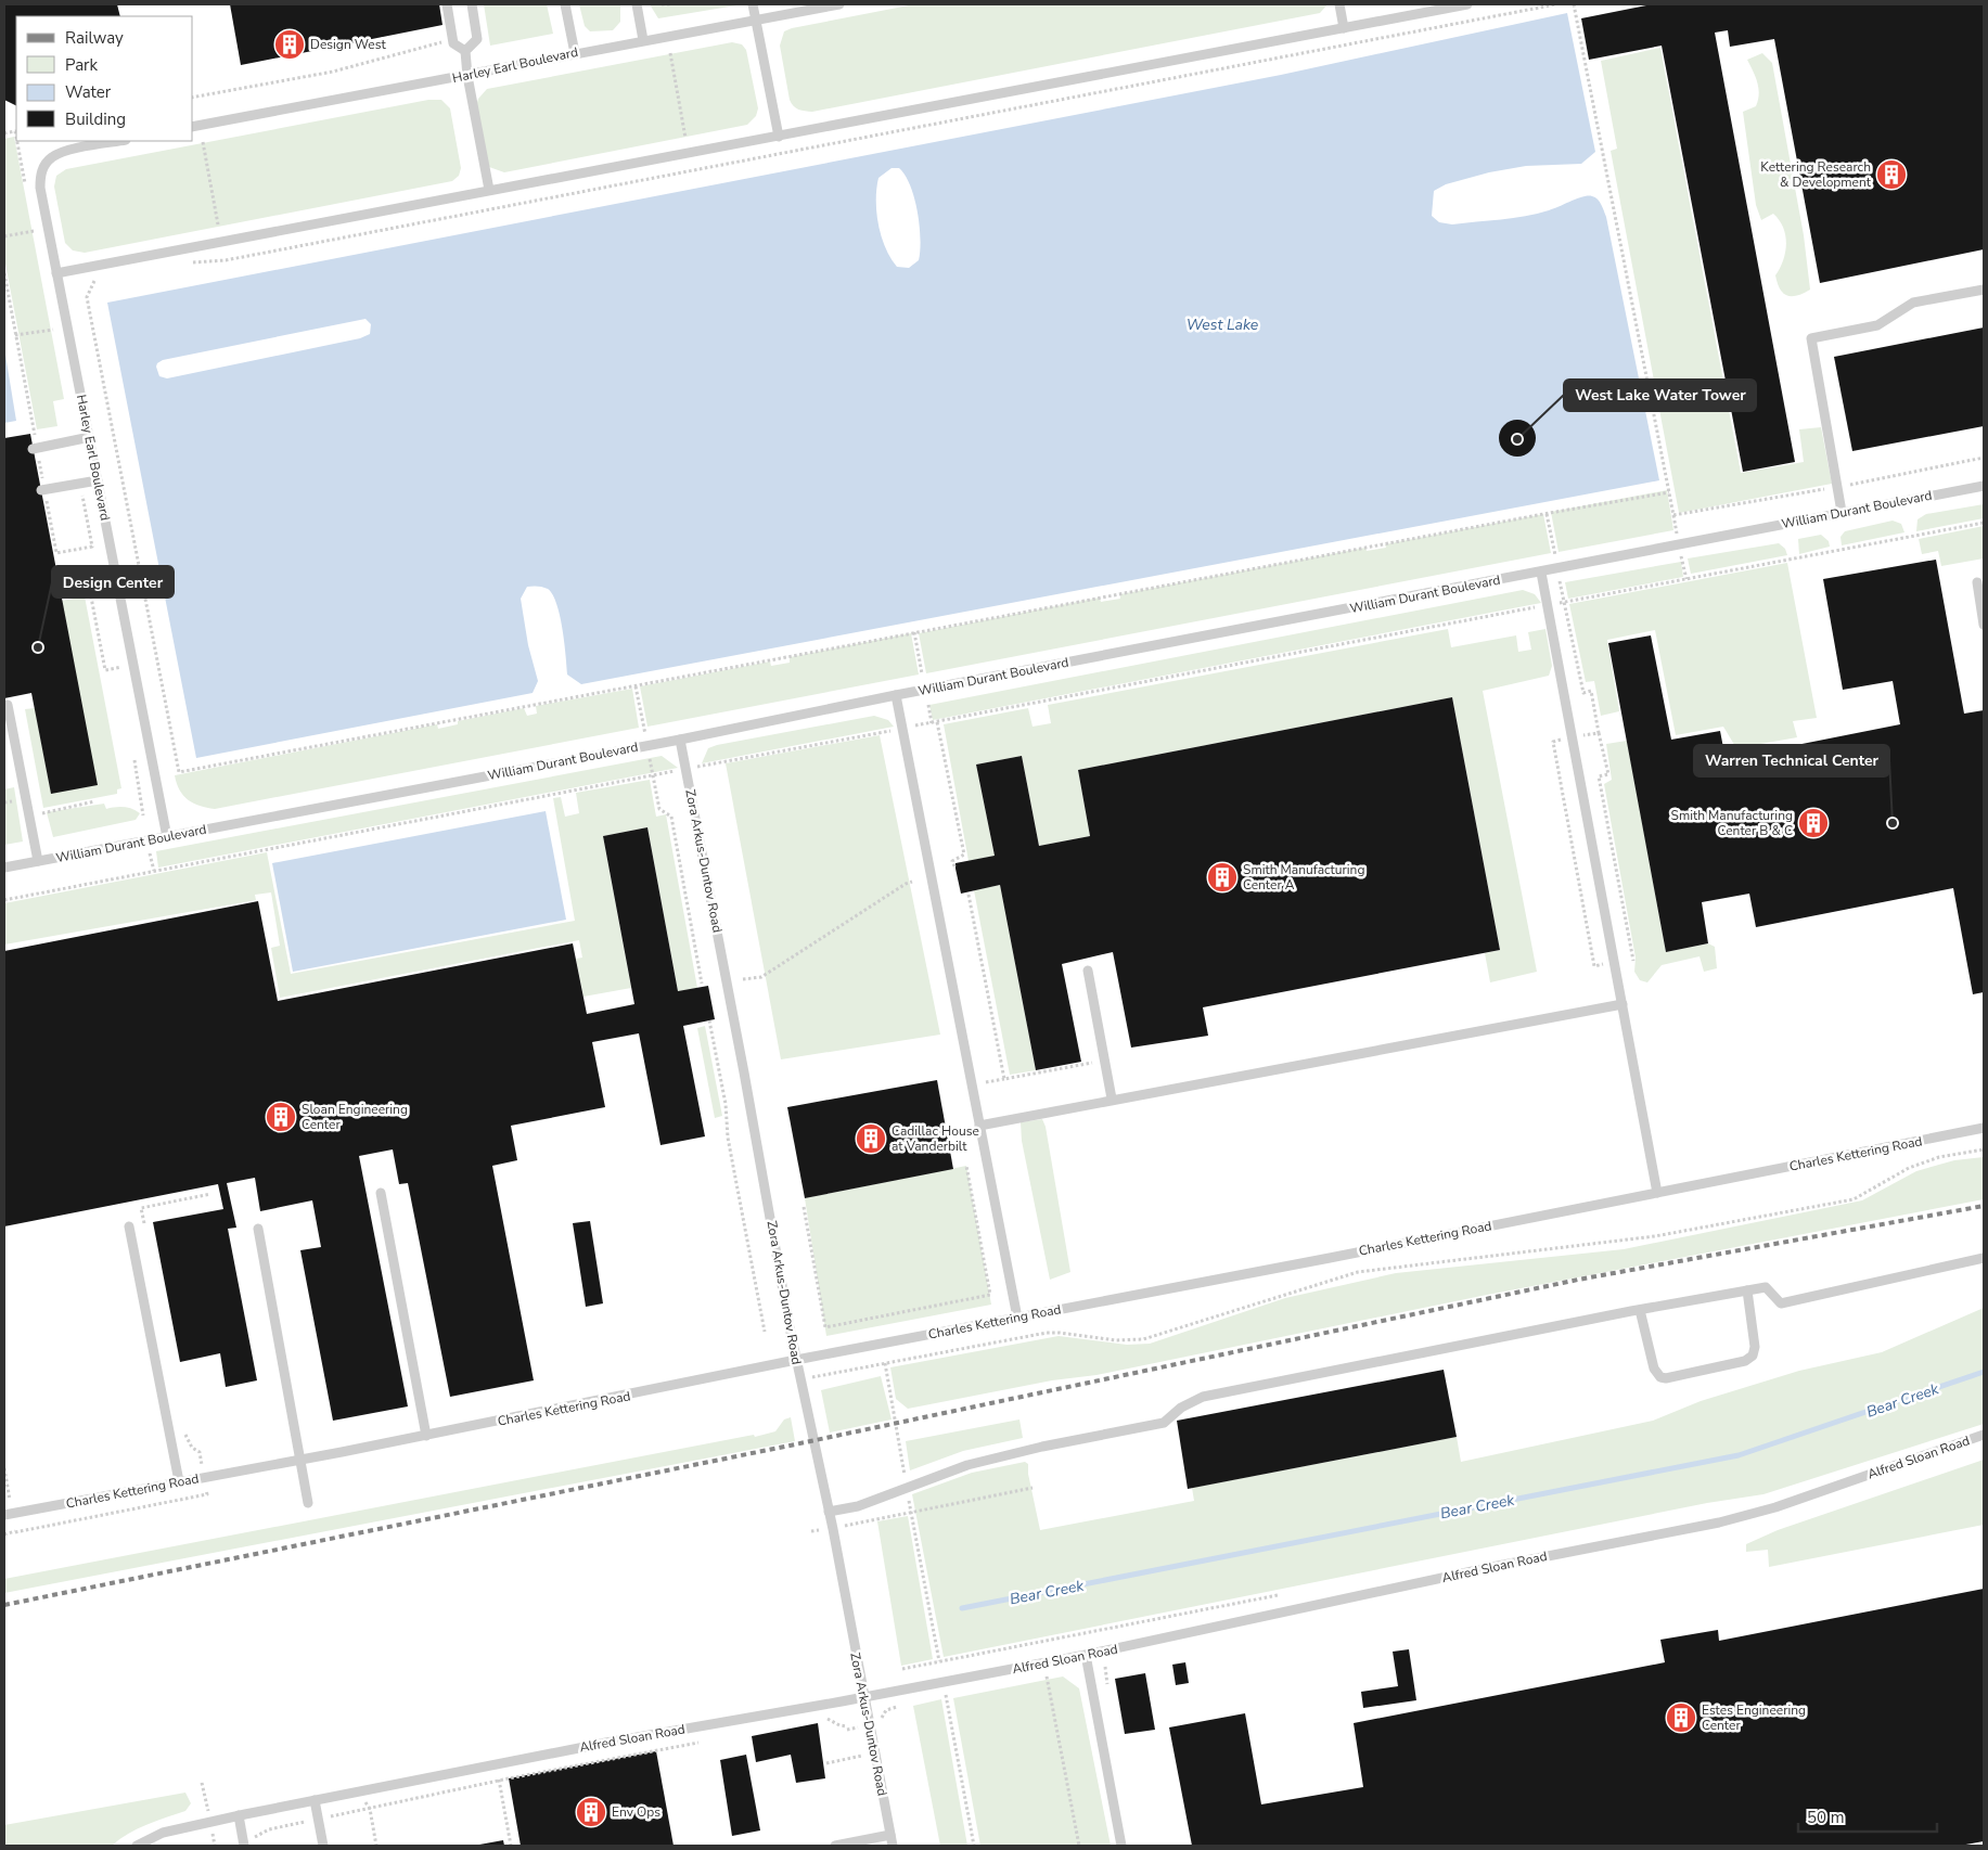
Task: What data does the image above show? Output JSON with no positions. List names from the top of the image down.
{
  "streets": {
    "lane": [
      "Harley Earl Boulevard",
      "William Durant Boulevard",
      "Zora Arkus-Duntov Road",
      "Charles Kettering Road",
      "Alfred Sloan Road"
    ]
  },
  "crossings": [
    ["Harley Earl Boulevard", "William Durant Boulevard"],
    ["William Durant Boulevard", "Zora Arkus-Duntov Road"],
    ["Zora Arkus-Duntov Road", "Charles Kettering Road"],
    ["Zora Arkus-Duntov Road", "Alfred Sloan Road"]
  ],
  "water": ["West Lake", "Bear Creek"],
  "places": {
    "building": [
      "Design West",
      "Kettering Research & Development",
      "Smith Manufacturing Center B & C",
      "Smith Manufacturing Center A",
      "Sloan Engineering Center",
      "Cadillac House at Vanderbilt",
      "Estes Engineering Center",
      "Env Ops"
    ],
    "other": ["West Lake Water Tower", "Design Center", "Warren Technical Center"]
  },
  "legend": [
    "Railway",
    "Park",
    "Water",
    "Building"
  ],
  "scale_bar": "50 m"
}
